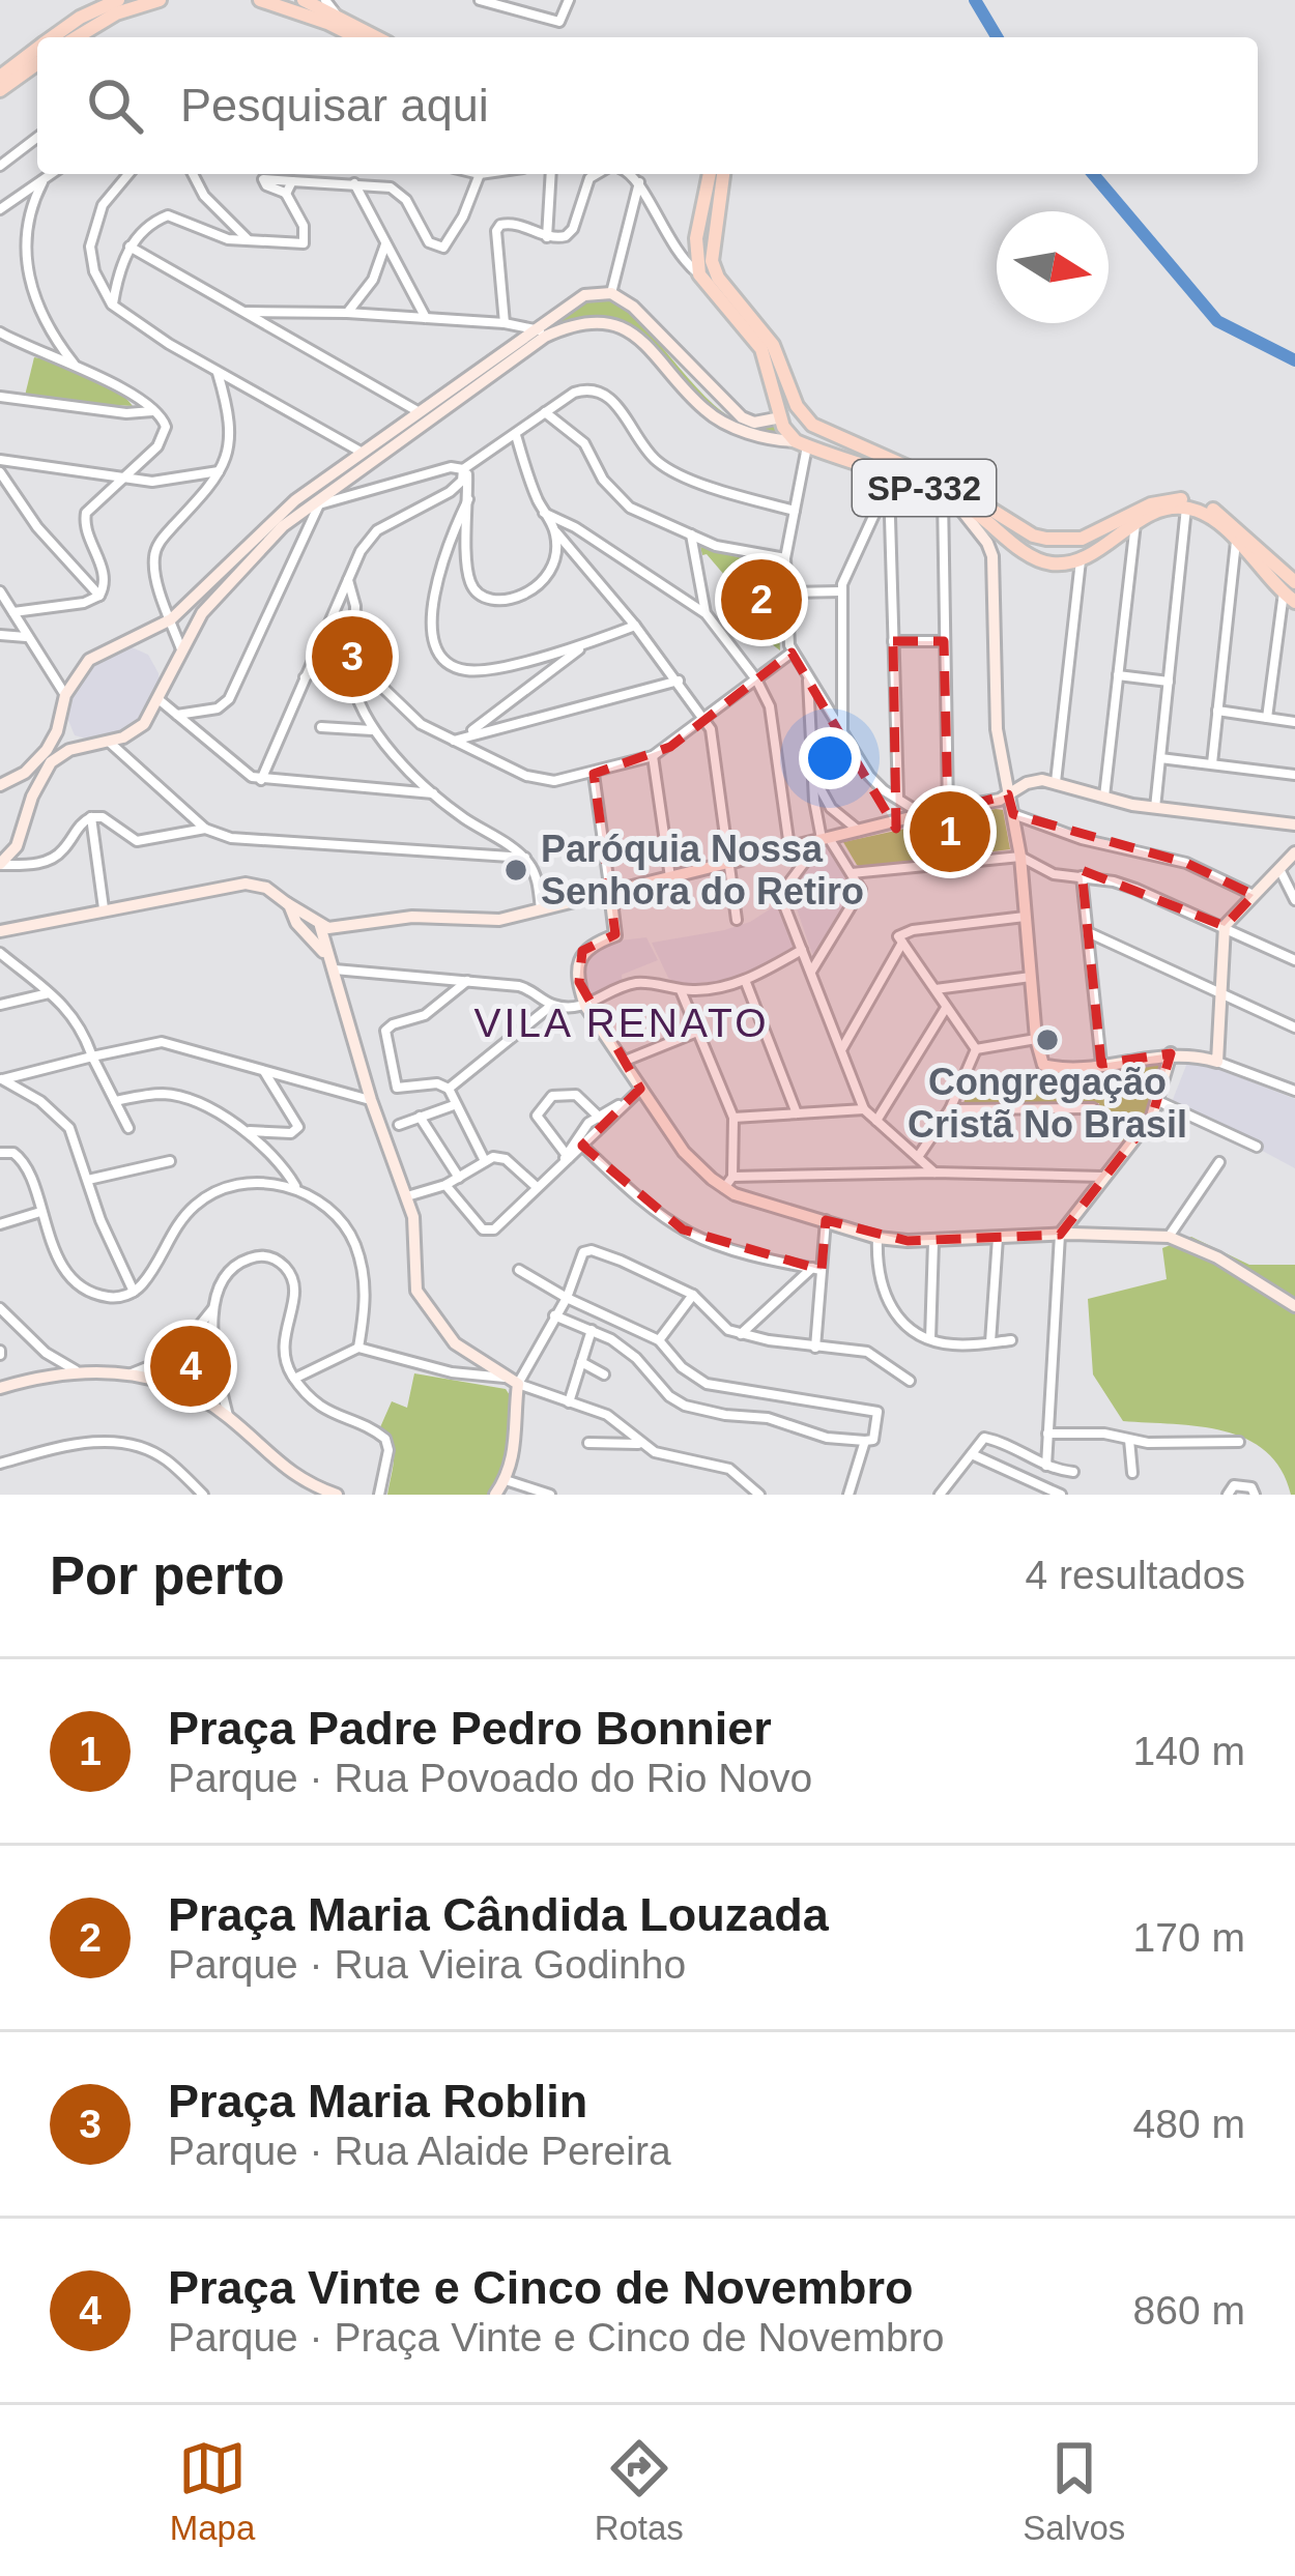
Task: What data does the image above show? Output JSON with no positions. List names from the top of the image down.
{
  "streets": {
    "main road": ["SP-332"]
  },
  "districts": ["VILA RENATO"],
  "places": ["Paróquia Nossa Senhora do Retiro", "Congregação Cristã No Brasil"],
  "north": "right",
  "page": {
    "search": "Pesquisar aqui",
    "pins": [
      "2",
      "3",
      "1",
      "4"
    ],
    "heading": ["Por perto", "4 resultados"],
    "list": [
      {
        "mark": "1",
        "name": "Praça Padre Pedro Bonnier",
        "note": "Parque · Rua Povoado do Rio Novo",
        "value": "140 m"
      },
      {
        "mark": "2",
        "name": "Praça Maria Cândida Louzada",
        "note": "Parque · Rua Vieira Godinho",
        "value": "170 m"
      },
      {
        "mark": "3",
        "name": "Praça Maria Roblin",
        "note": "Parque · Rua Alaide Pereira",
        "value": "480 m"
      },
      {
        "mark": "4",
        "name": "Praça Vinte e Cinco de Novembro",
        "note": "Parque · Praça Vinte e Cinco de Novembro",
        "value": "860 m"
      }
    ],
    "nav": ["Mapa", "Rotas", "Salvos"]
  }
}
